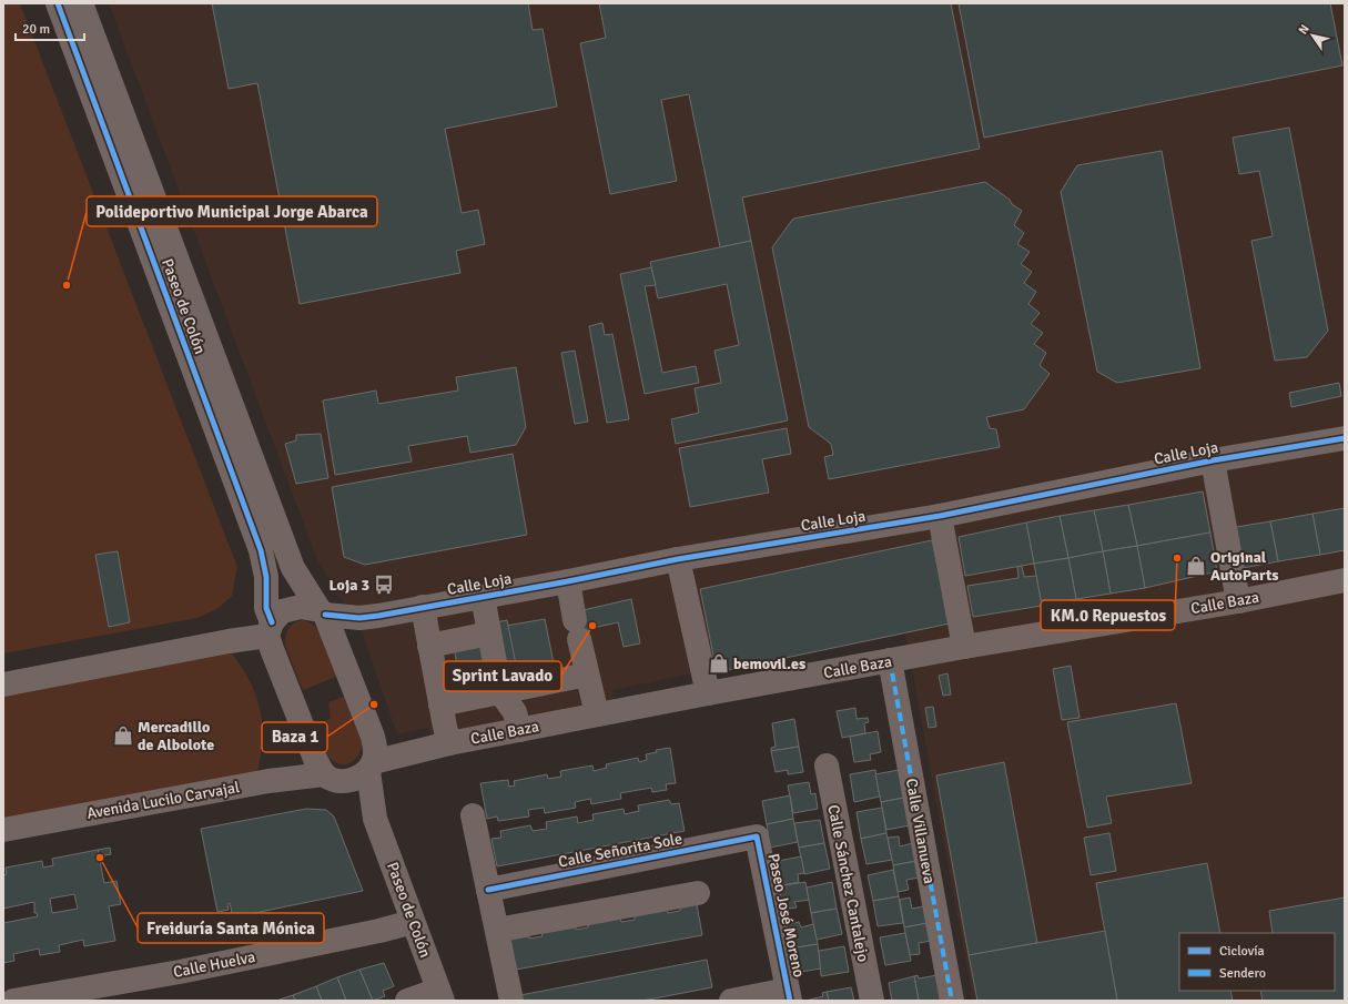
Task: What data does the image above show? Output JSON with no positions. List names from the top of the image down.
{
  "streets": {
    "street": [
      "Paseo de Colón",
      "Calle Loja",
      "Calle Baza",
      "Avenida Lucilo Carvajal",
      "Calle Villanueva",
      "Calle Señorita Sole",
      "Calle Sánchez Cantalejo",
      "Paseo José Moreno",
      "Calle Huelva"
    ]
  },
  "crossings": [
    ["Paseo de Colón", "Calle Loja"],
    ["Paseo de Colón", "Calle Baza"],
    ["Paseo de Colón", "Avenida Lucilo Carvajal"],
    ["Paseo de Colón", "Calle Huelva"],
    ["Calle Baza", "Avenida Lucilo Carvajal"],
    ["Calle Baza", "Calle Villanueva"],
    ["Calle Señorita Sole", "Paseo José Moreno"]
  ],
  "places": {
    "other": [
      "Polideportivo Municipal Jorge Abarca",
      "KM.0 Repuestos",
      "Sprint Lavado",
      "Baza 1",
      "Freiduría Santa Mónica"
    ],
    "shop": ["Original AutoParts", "bemovil.es", "Mercadillo de Albolote"],
    "bus stop": ["Loja 3"]
  },
  "legend": ["Ciclovía", "Sendero"],
  "scale_bar": "20 m",
  "north": "top left"
}
